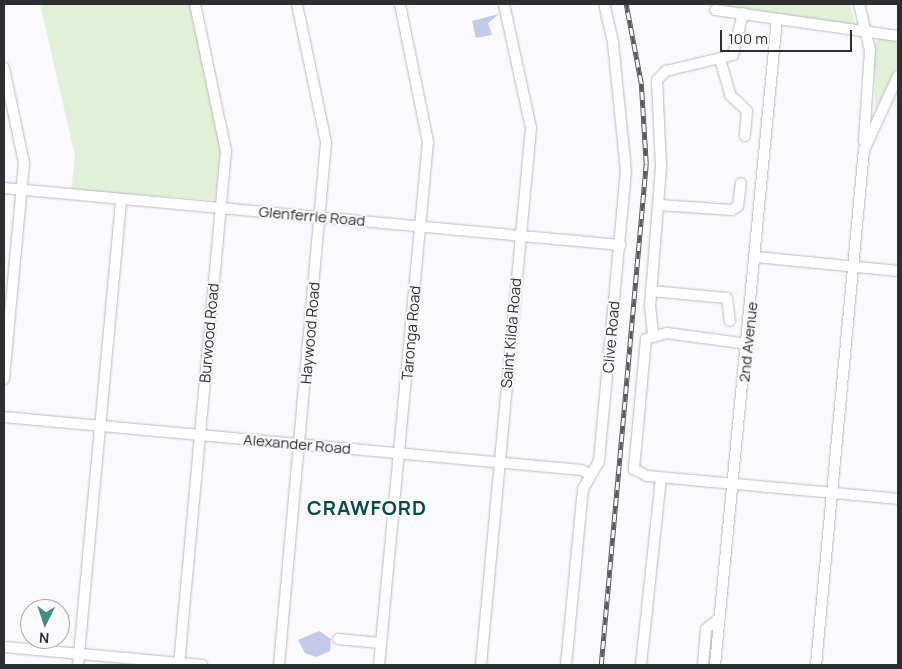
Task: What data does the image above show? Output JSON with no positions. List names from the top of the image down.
{
  "streets": {
    "street": [
      "Glenferrie Road",
      "Burwood Road",
      "Haywood Road",
      "Taronga Road",
      "Saint Kilda Road",
      "Clive Road",
      "2nd Avenue",
      "Alexander Road"
    ]
  },
  "crossings": [
    ["Glenferrie Road", "Burwood Road"],
    ["Glenferrie Road", "Haywood Road"],
    ["Glenferrie Road", "Taronga Road"],
    ["Glenferrie Road", "Saint Kilda Road"],
    ["Glenferrie Road", "Clive Road"],
    ["Burwood Road", "Alexander Road"],
    ["Haywood Road", "Alexander Road"],
    ["Taronga Road", "Alexander Road"],
    ["Saint Kilda Road", "Alexander Road"],
    ["Clive Road", "Alexander Road"]
  ],
  "districts": ["CRAWFORD"],
  "scale_bar": "100 m",
  "north": "bottom"
}
